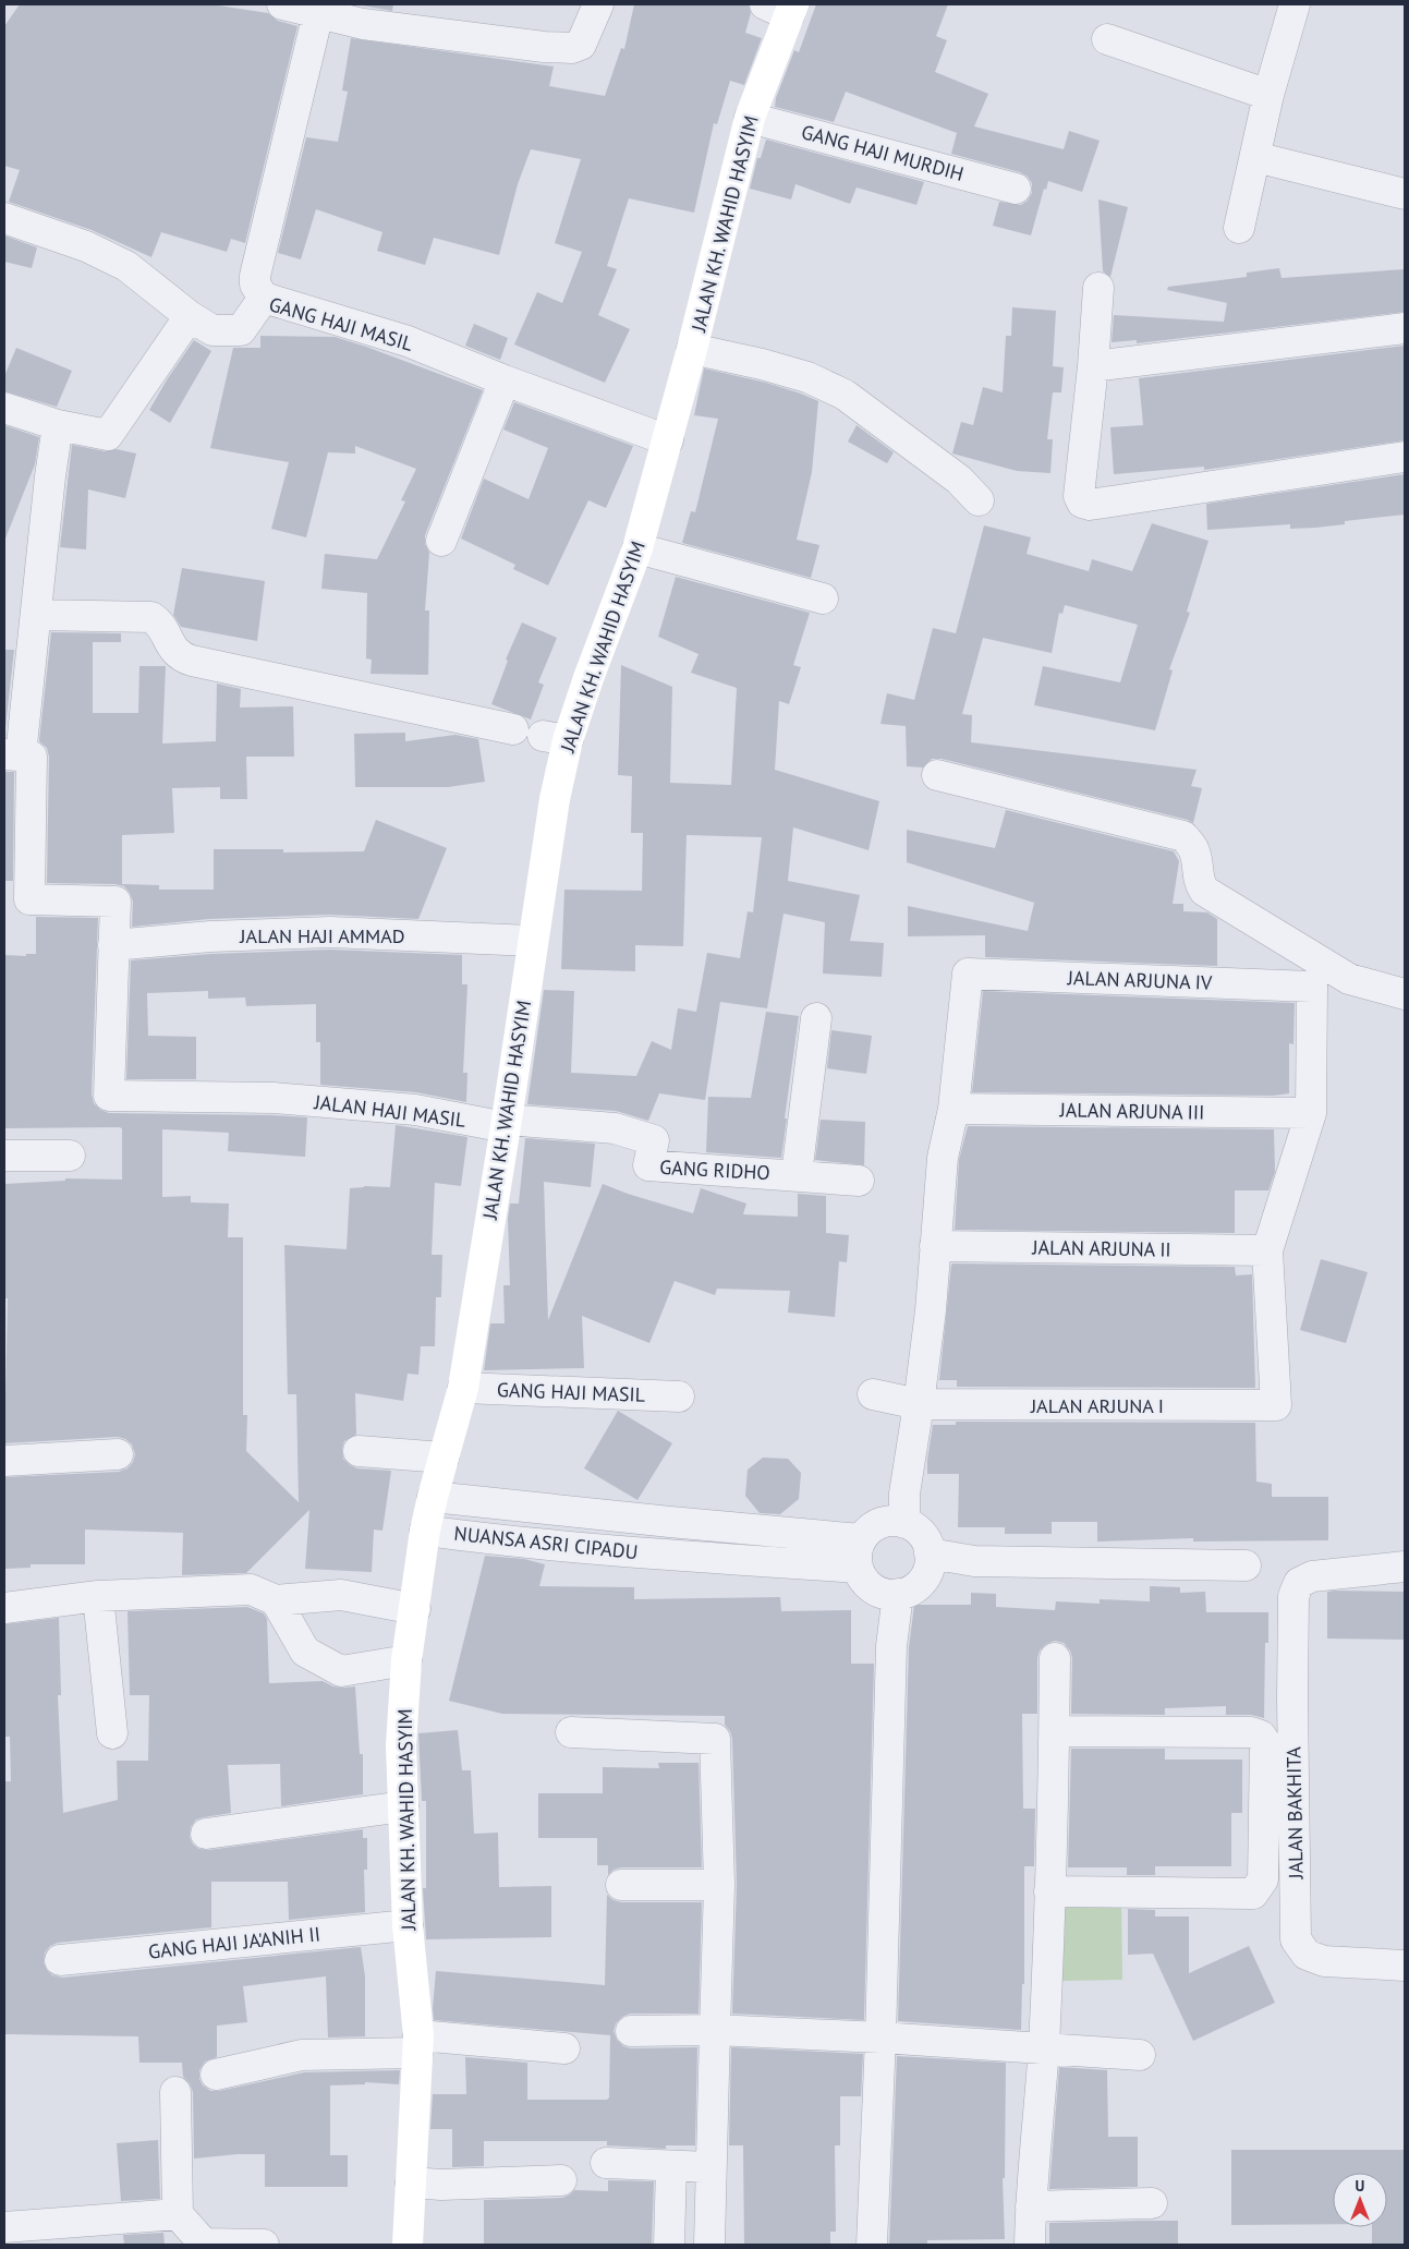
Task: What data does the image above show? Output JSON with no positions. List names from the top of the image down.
{
  "streets": {
    "street": [
      "GANG HAJI MURDIH",
      "JALAN KH. WAHID HASYIM",
      "GANG HAJI MASIL",
      "JALAN HAJI AMMAD",
      "JALAN ARJUNA IV",
      "JALAN HAJI MASIL",
      "JALAN ARJUNA III",
      "GANG RIDHO",
      "JALAN ARJUNA II",
      "JALAN ARJUNA I",
      "NUANSA ASRI CIPADU",
      "JALAN BAKHITA",
      "GANG HAJI JA'ANIH II"
    ]
  },
  "crossings": [
    ["GANG HAJI MURDIH", "JALAN KH. WAHID HASYIM"],
    ["JALAN KH. WAHID HASYIM", "GANG HAJI MASIL"],
    ["JALAN KH. WAHID HASYIM", "JALAN HAJI AMMAD"],
    ["JALAN KH. WAHID HASYIM", "JALAN HAJI MASIL"],
    ["JALAN KH. WAHID HASYIM", "GANG RIDHO"],
    ["JALAN KH. WAHID HASYIM", "NUANSA ASRI CIPADU"],
    ["JALAN KH. WAHID HASYIM", "GANG HAJI JA'ANIH II"],
    ["JALAN HAJI AMMAD", "JALAN HAJI MASIL"],
    ["JALAN ARJUNA IV", "JALAN ARJUNA III"],
    ["JALAN HAJI MASIL", "GANG RIDHO"],
    ["JALAN ARJUNA II", "JALAN ARJUNA I"]
  ],
  "north": "top"
}
